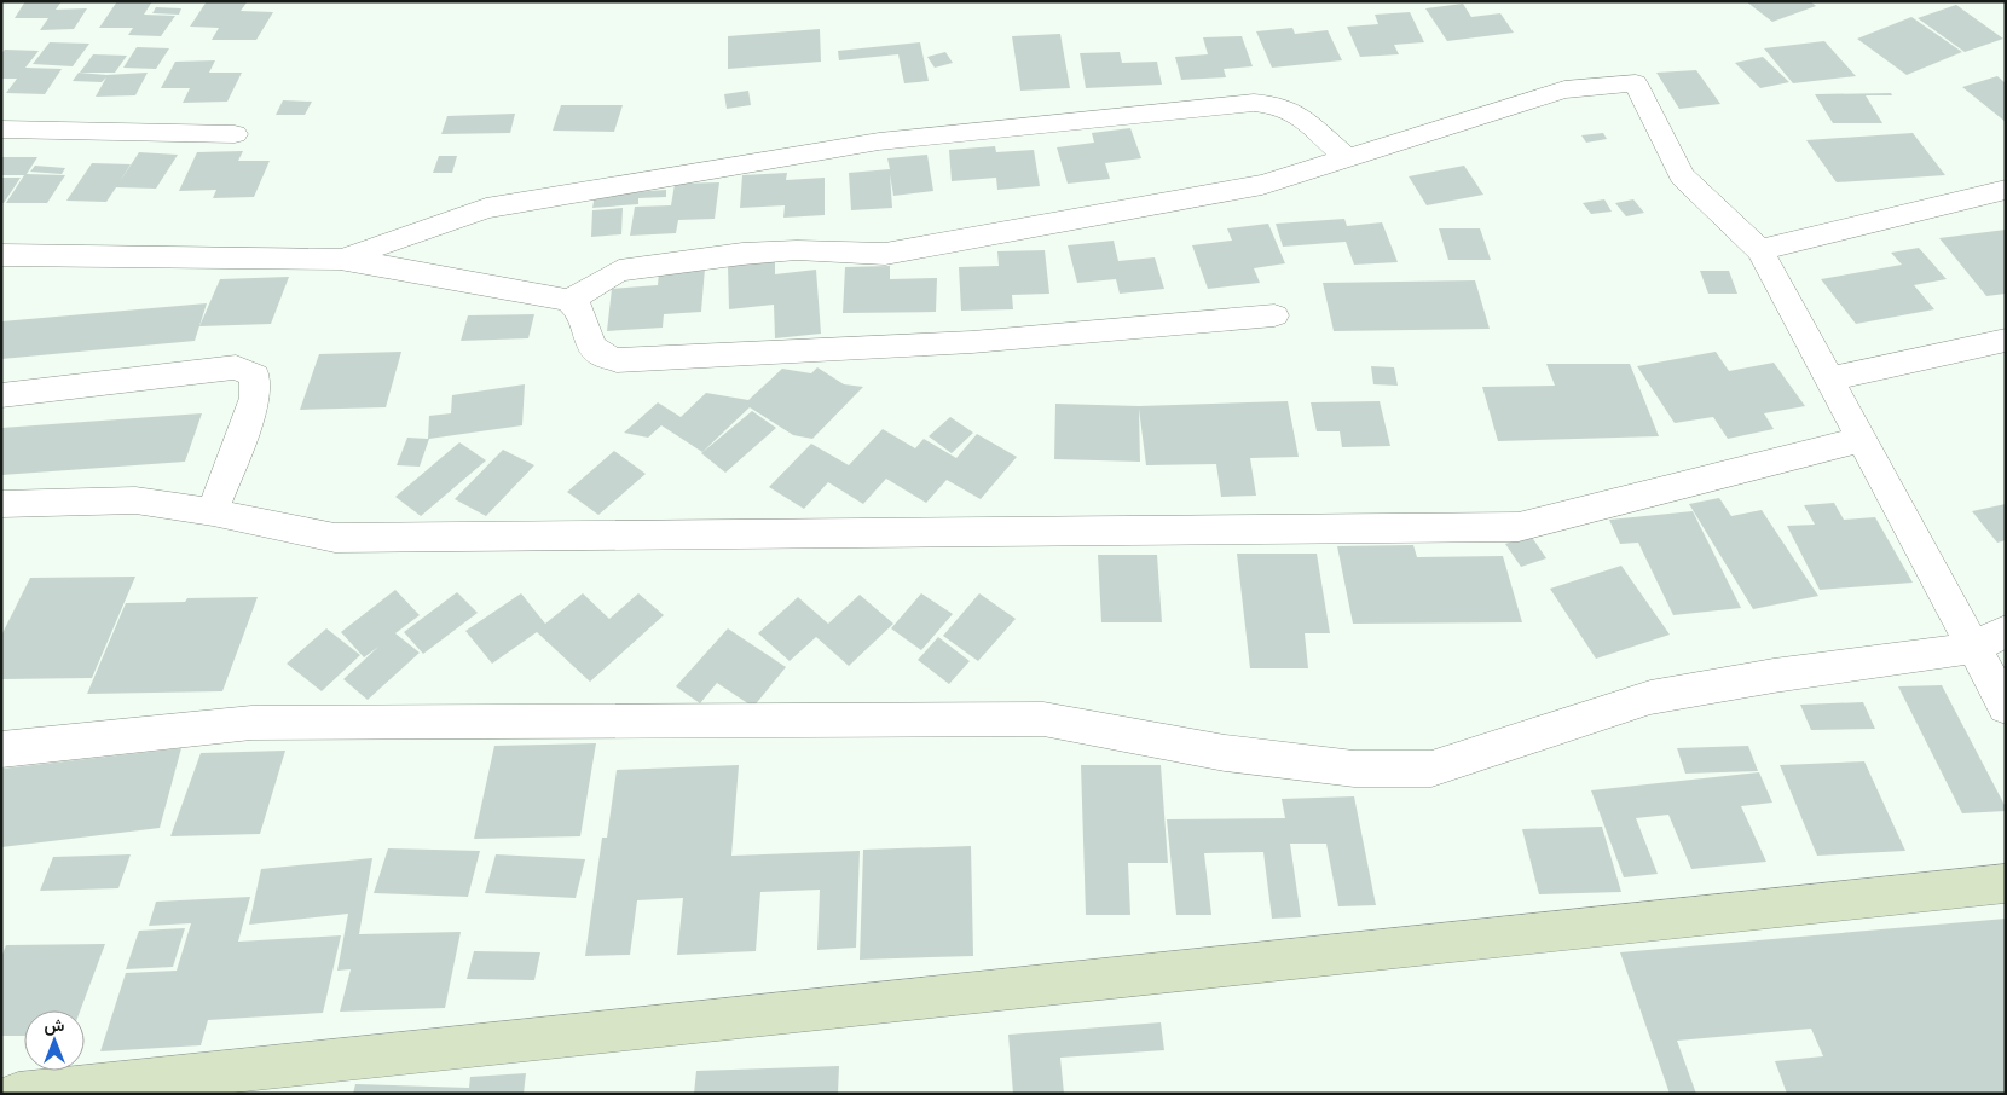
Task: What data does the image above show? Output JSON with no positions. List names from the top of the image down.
{
  "north": "top"
}
